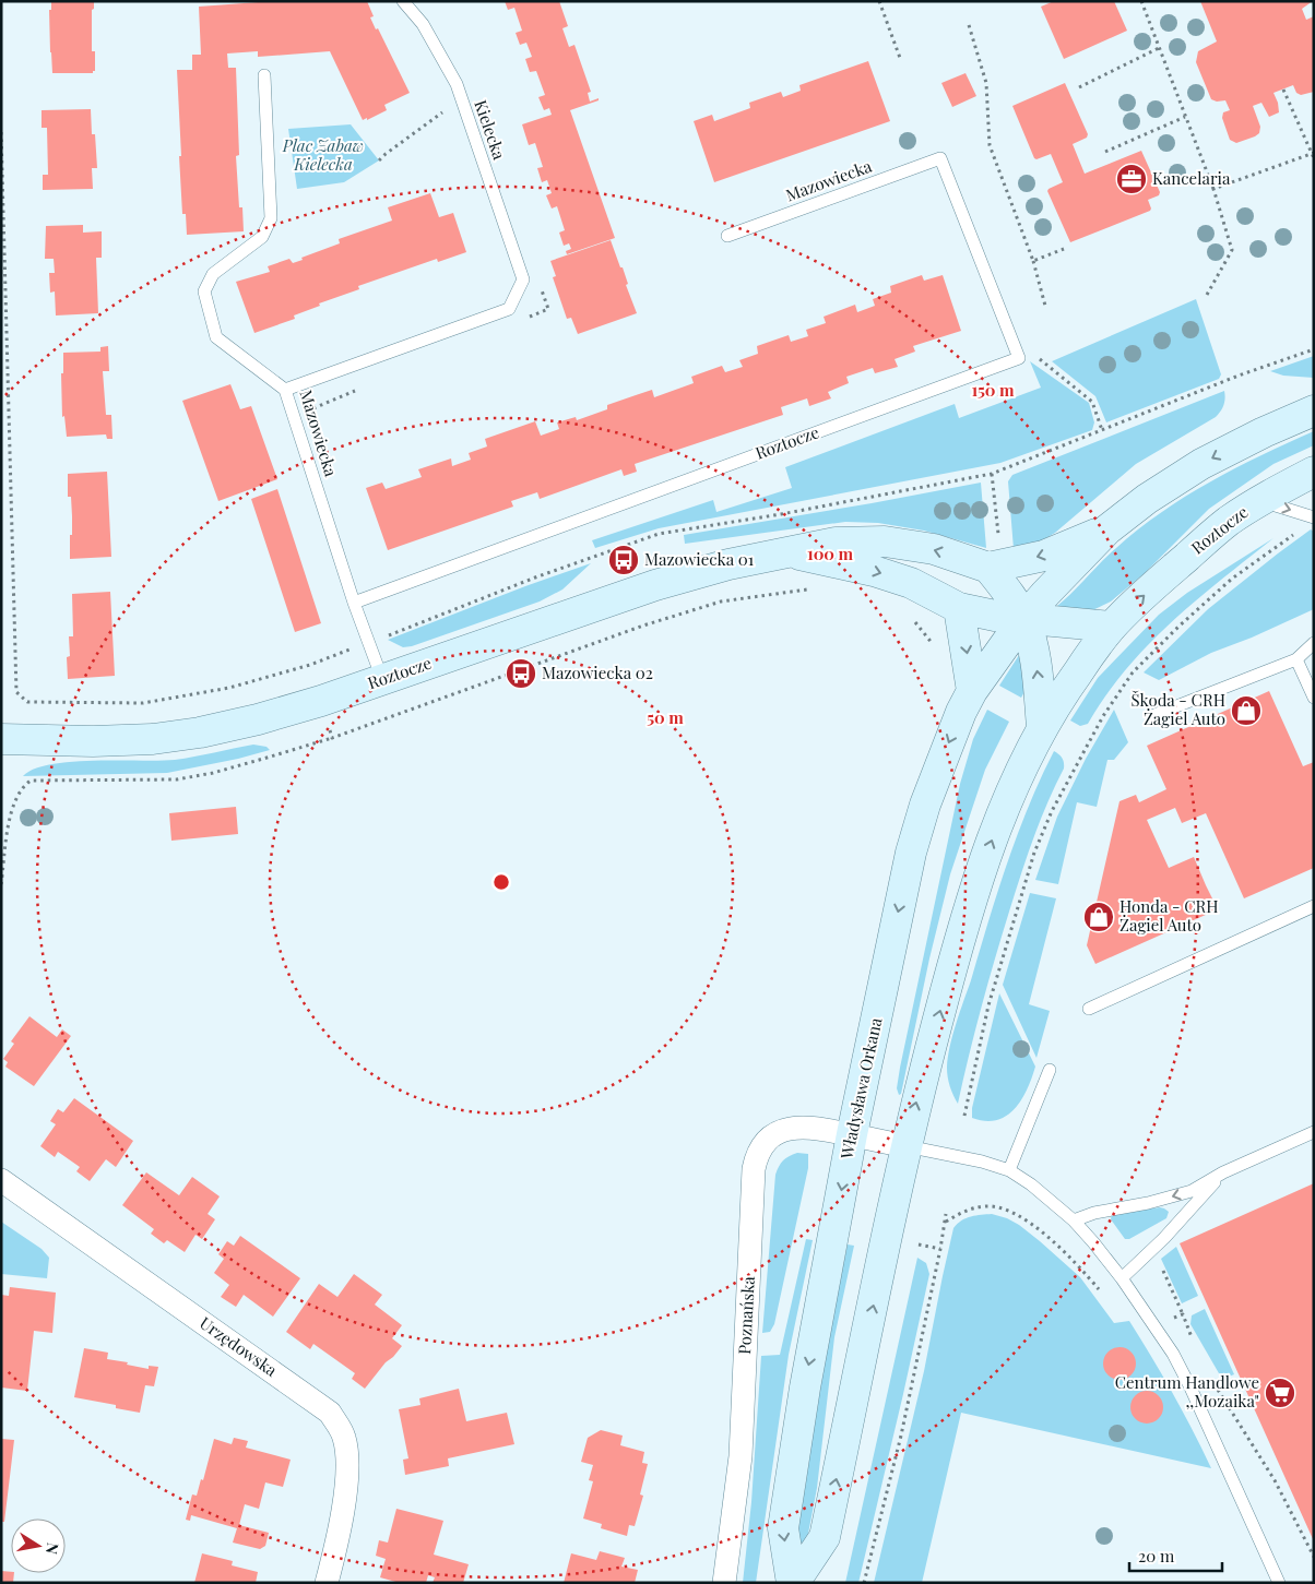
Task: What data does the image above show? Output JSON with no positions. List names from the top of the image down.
{
  "streets": {
    "street": [
      "Roztocze",
      "Władysława Orkana",
      "Poznańska",
      "Urzędowska"
    ],
    "lane": ["Kielecka", "Mazowiecka"]
  },
  "crossings": [
    ["Kielecka", "Mazowiecka"],
    ["Mazowiecka", "Roztocze"],
    ["Roztocze", "Władysława Orkana"],
    ["Władysława Orkana", "Poznańska"]
  ],
  "parks": ["Plac Zabaw Kielecka"],
  "places": {
    "office": ["Kancelaria"],
    "bus stop": ["Mazowiecka 01", "Mazowiecka 02"],
    "shop": ["Škoda - CRH Żagiel Auto", "Honda - CRH Żagiel Auto"],
    "supermarket": ["Centrum Handlowe ,,Mozaika\""]
  },
  "scale_bar": "20 m",
  "north": "right",
  "rings": ["150 m", "100 m", "50 m"]
}
